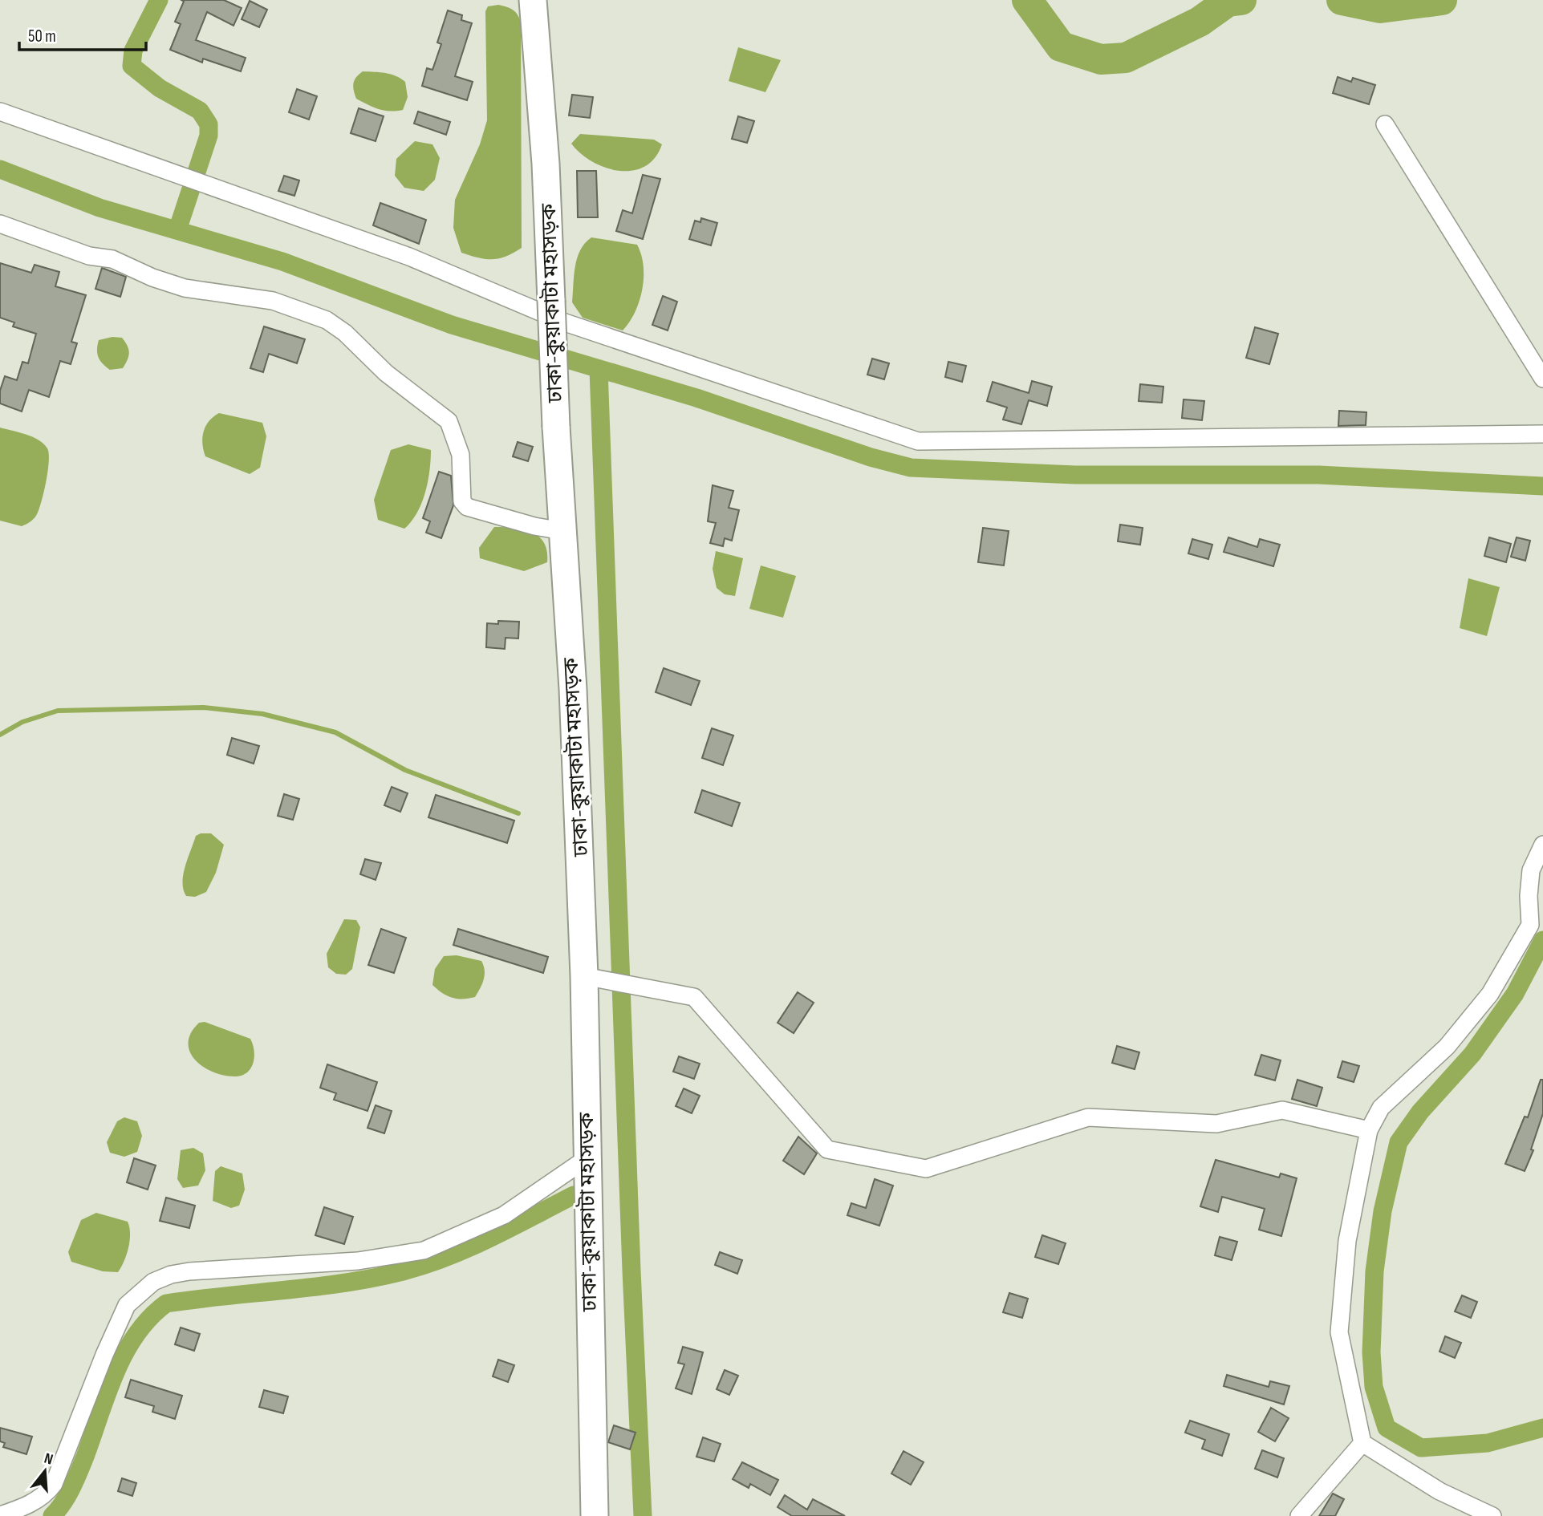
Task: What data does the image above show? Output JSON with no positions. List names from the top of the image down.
{
  "streets": {
    "main road": ["ঢাকা-কুয়াকাটা মহাসড়ক"]
  },
  "scale_bar": "50 m",
  "north": "top"
}
